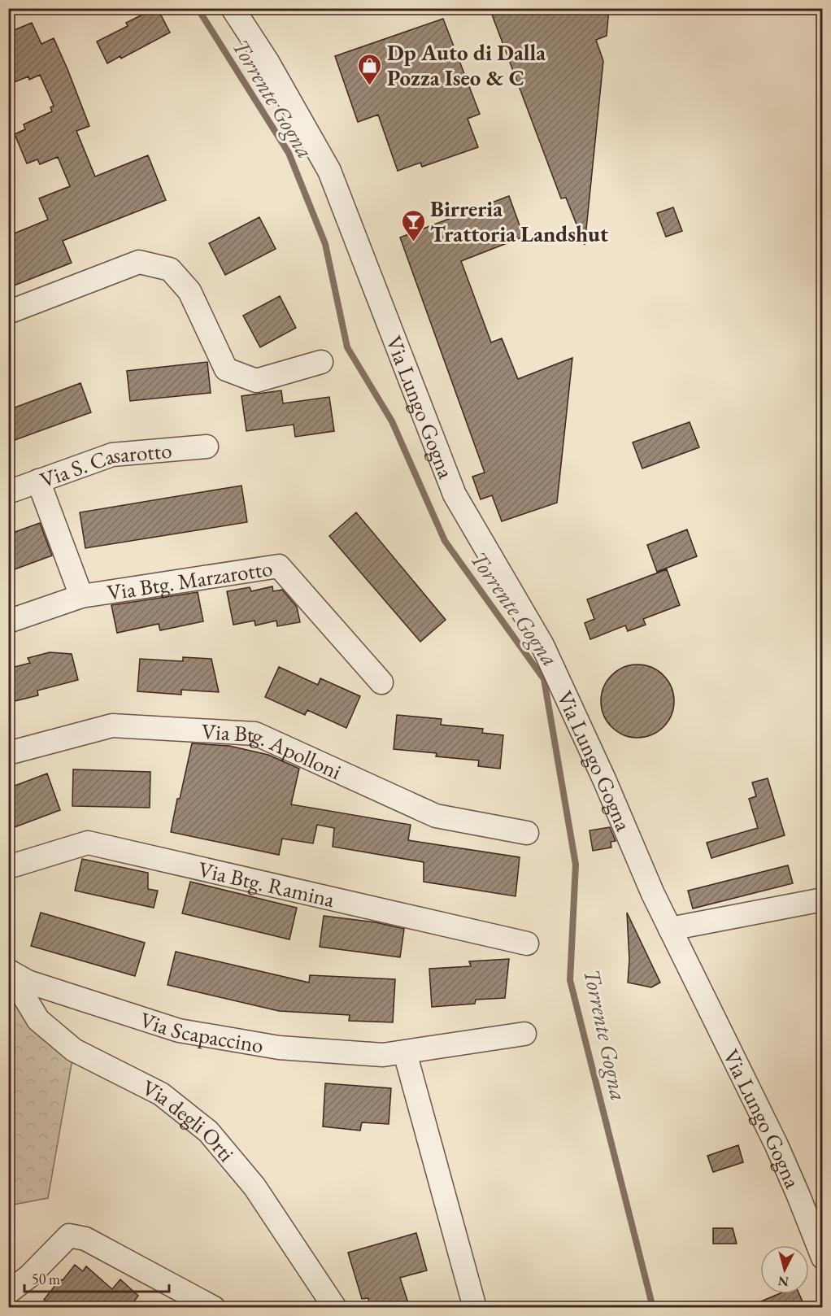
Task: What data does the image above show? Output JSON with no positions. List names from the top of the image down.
{
  "streets": {
    "street": [
      "Via Lungo Gogna",
      "Via S. Casarotto",
      "Via Btg. Marzarotto",
      "Via Btg. Apolloni",
      "Via Btg. Ramina",
      "Via Scapaccino",
      "Via degli Orti"
    ]
  },
  "crossings": [
    ["Via Scapaccino", "Via degli Orti"]
  ],
  "water": ["Torrente Gogna"],
  "places": {
    "shop": ["Dp Auto di Dalla Pozza Iseo & C"],
    "bar": ["Birreria Trattoria Landshut"]
  },
  "scale_bar": "50 m",
  "north": "bottom"
}
